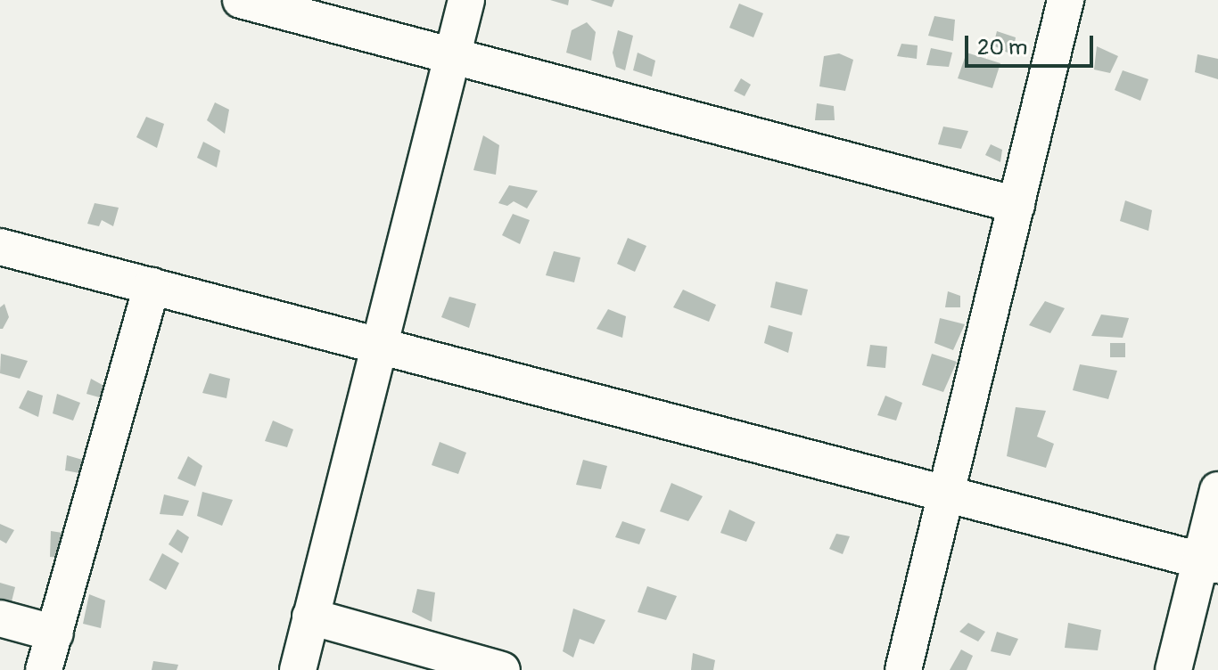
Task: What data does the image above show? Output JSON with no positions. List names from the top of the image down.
{
  "scale_bar": "20 m"
}
